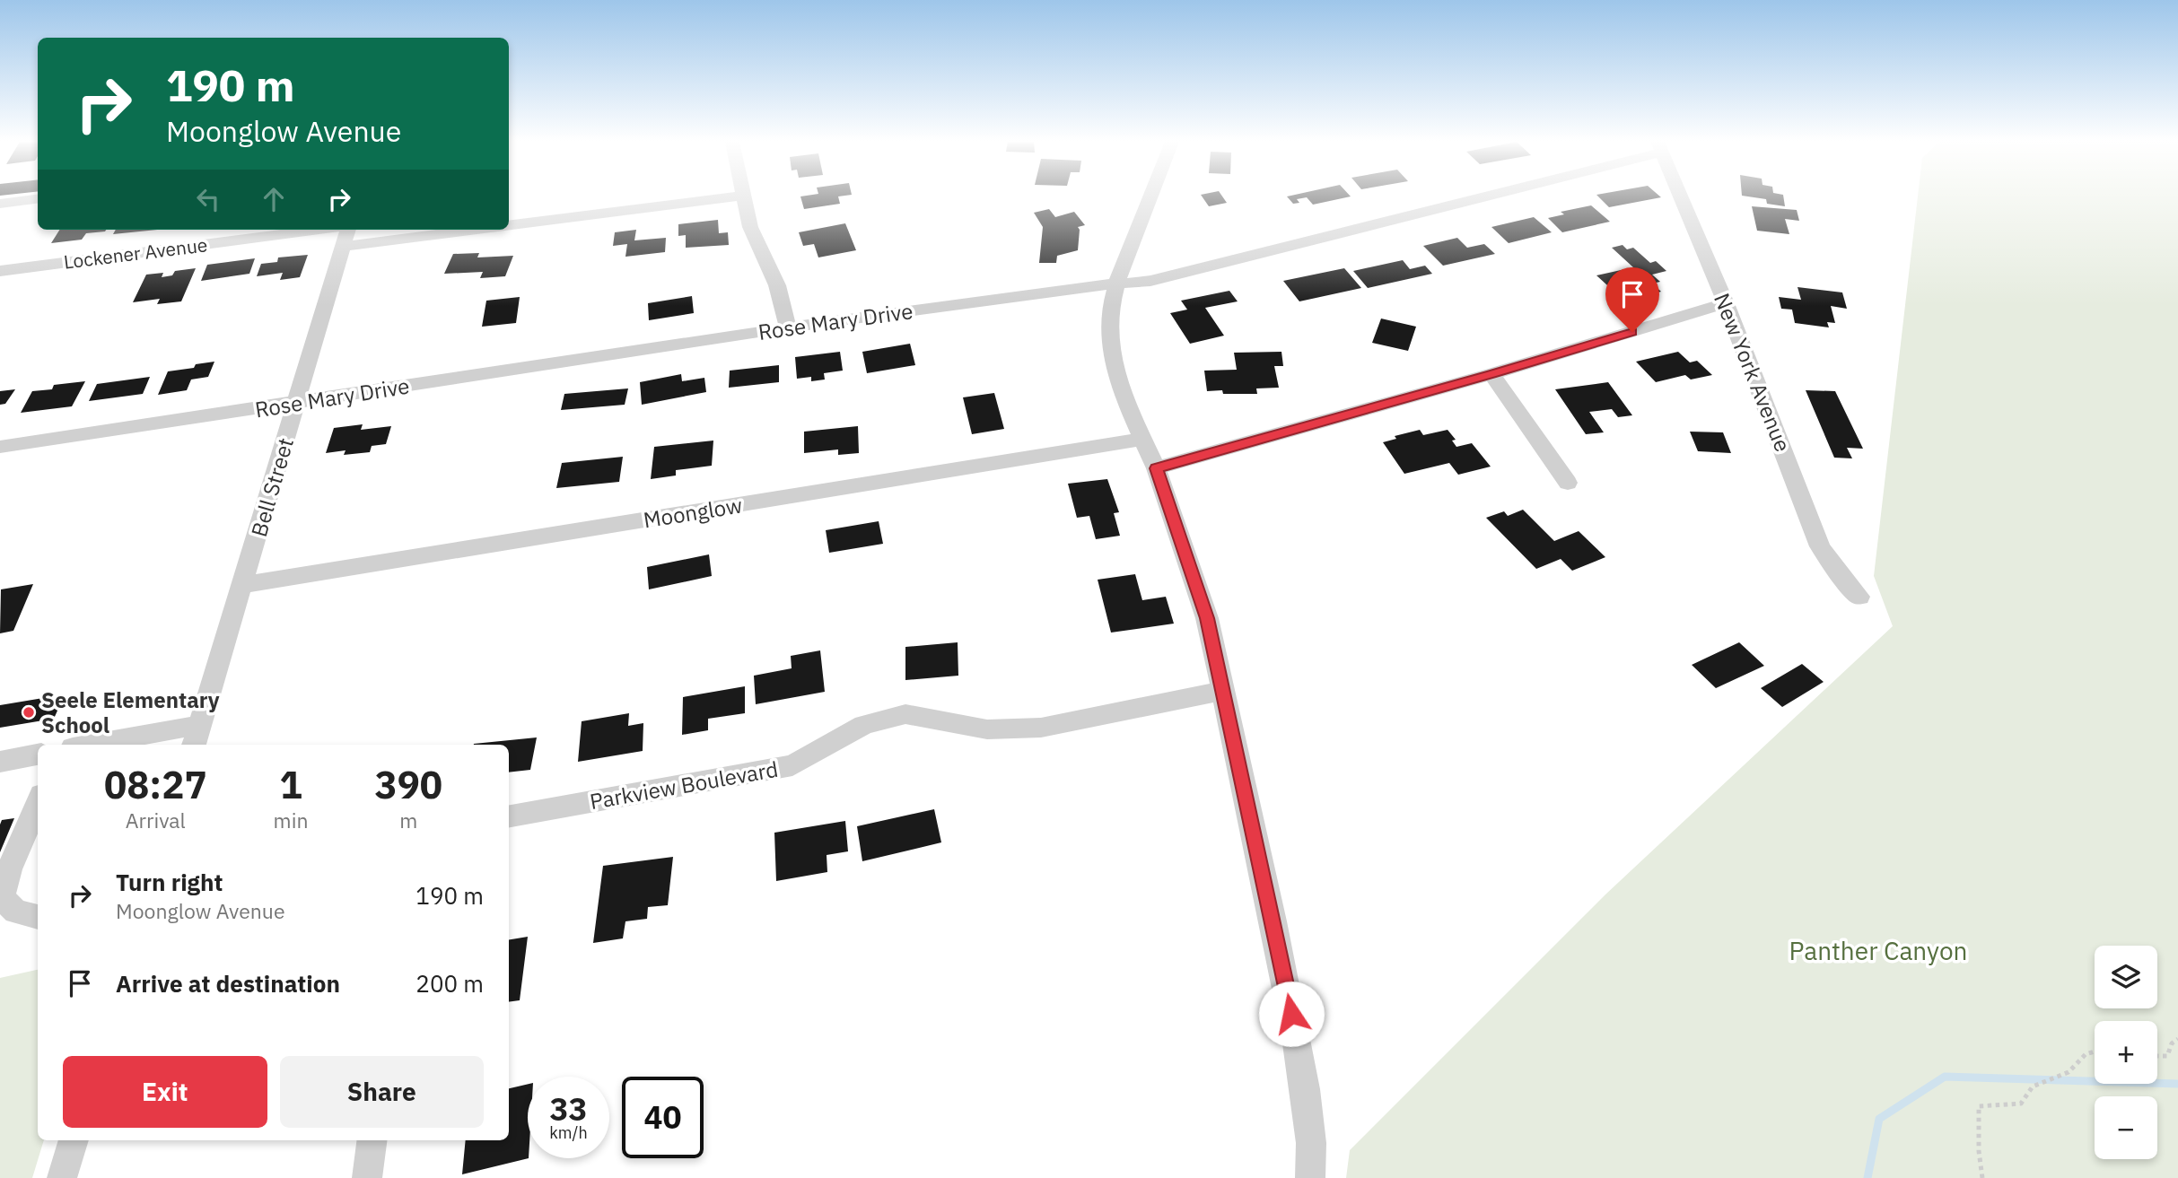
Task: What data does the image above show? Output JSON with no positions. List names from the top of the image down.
{
  "streets": {
    "street": [
      "Lockener Avenue",
      "Rose Mary Drive",
      "New York Avenue",
      "Bell Street",
      "Moonglow",
      "Parkview Boulevard"
    ]
  },
  "crossings": [
    ["Lockener Avenue", "Bell Street"],
    ["Rose Mary Drive", "Bell Street"],
    ["Bell Street", "Moonglow"]
  ],
  "parks": ["Panther Canyon"],
  "places": ["Seele Elementary School"],
  "page": {
    "turn": ["190 m", "Moonglow Avenue"],
    "eta": [
      "08:27",
      "Arrival",
      "1",
      "min",
      "390",
      "m"
    ],
    "list": [
      {
        "name": "Turn right",
        "note": "Moonglow Avenue",
        "value": "190 m"
      },
      {
        "name": "Arrive at destination",
        "value": "200 m"
      }
    ],
    "map_buttons": ["+", "−"],
    "buttons": ["Exit", "Share"],
    "speed": "33 km/h",
    "limit": "40"
  }
}
